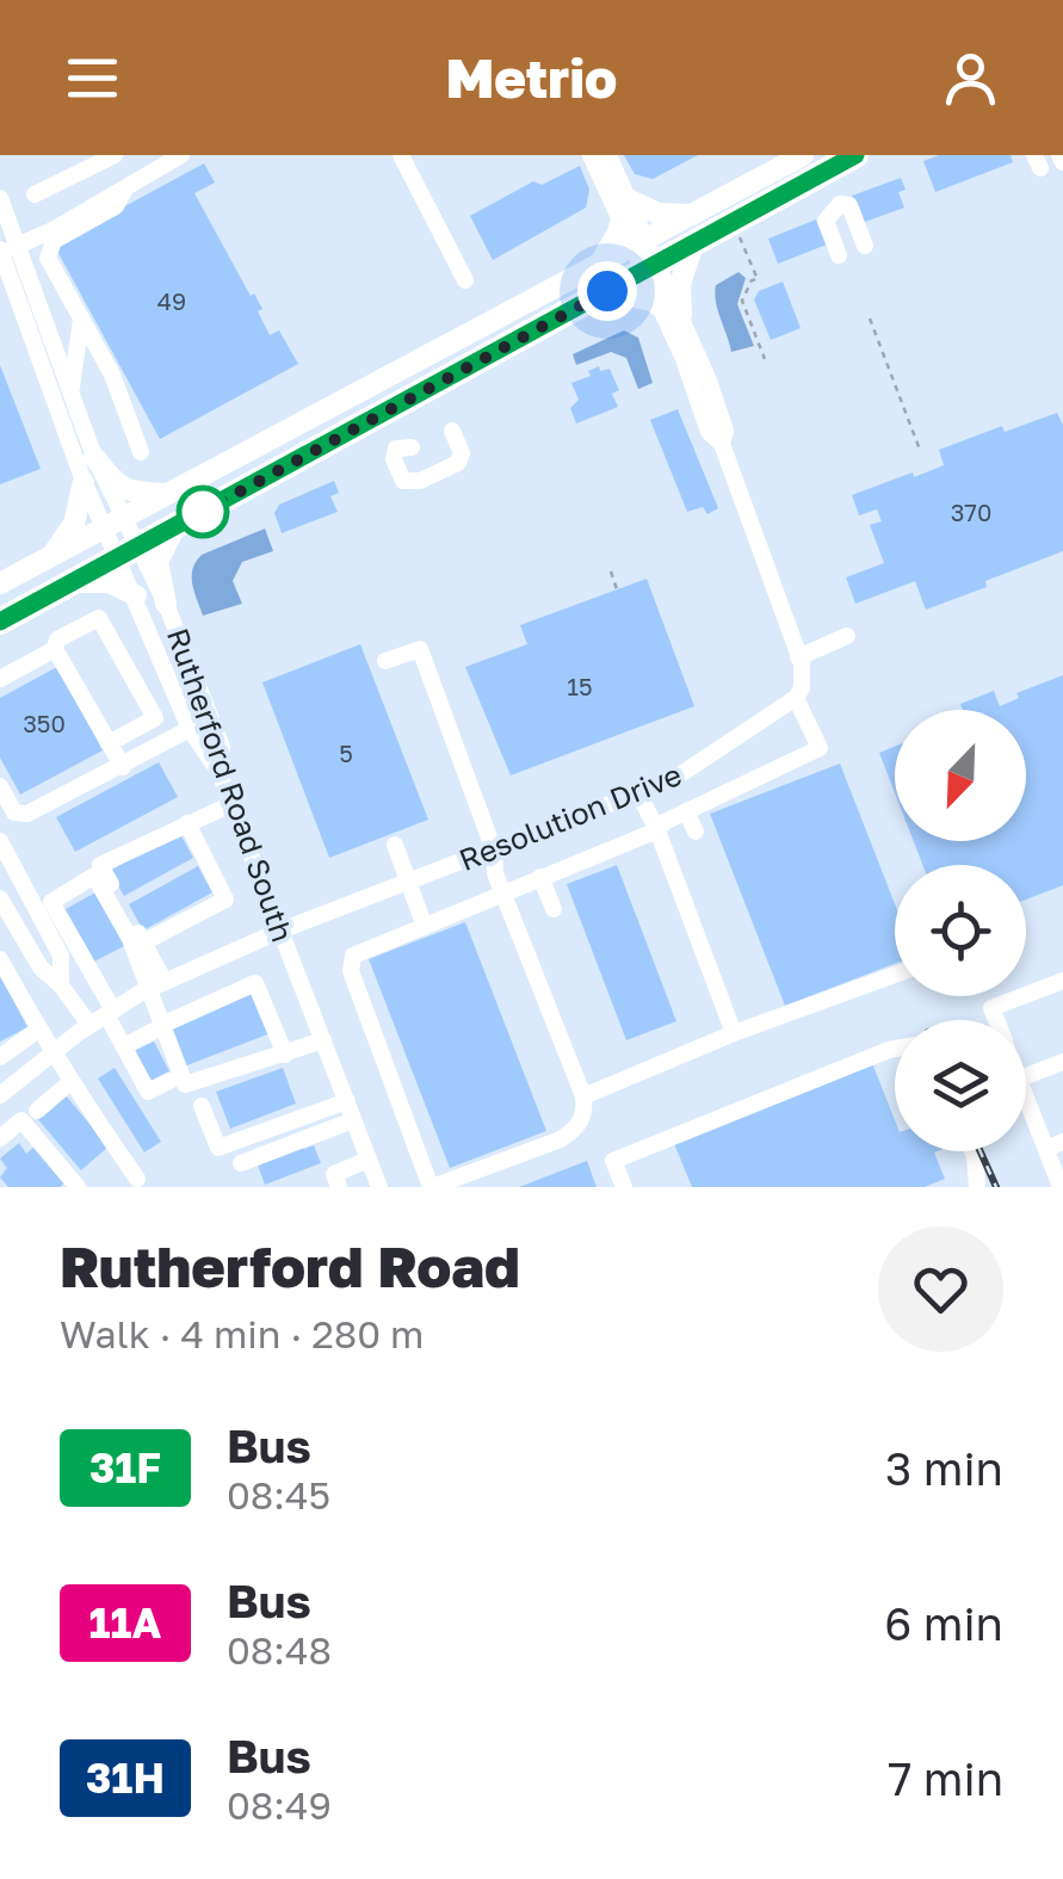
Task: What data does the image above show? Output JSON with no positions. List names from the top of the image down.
{
  "streets": {
    "street": ["Rutherford Road South", "Resolution Drive"]
  },
  "crossings": [
    ["Rutherford Road South", "Resolution Drive"]
  ],
  "lines": ["bus line 31F"],
  "house_numbers": [
    "49",
    "370",
    "15",
    "350",
    "5"
  ],
  "north": "bottom left",
  "page": {
    "header": "Metrio",
    "heading": ["Rutherford Road", "Walk · 4 min · 280 m"],
    "list": [
      {
        "mark": "31F",
        "name": "Bus",
        "note": "08:45",
        "value": "3 min"
      },
      {
        "mark": "11A",
        "name": "Bus",
        "note": "08:48",
        "value": "6 min"
      },
      {
        "mark": "31H",
        "name": "Bus",
        "note": "08:49",
        "value": "7 min"
      }
    ]
  }
}
